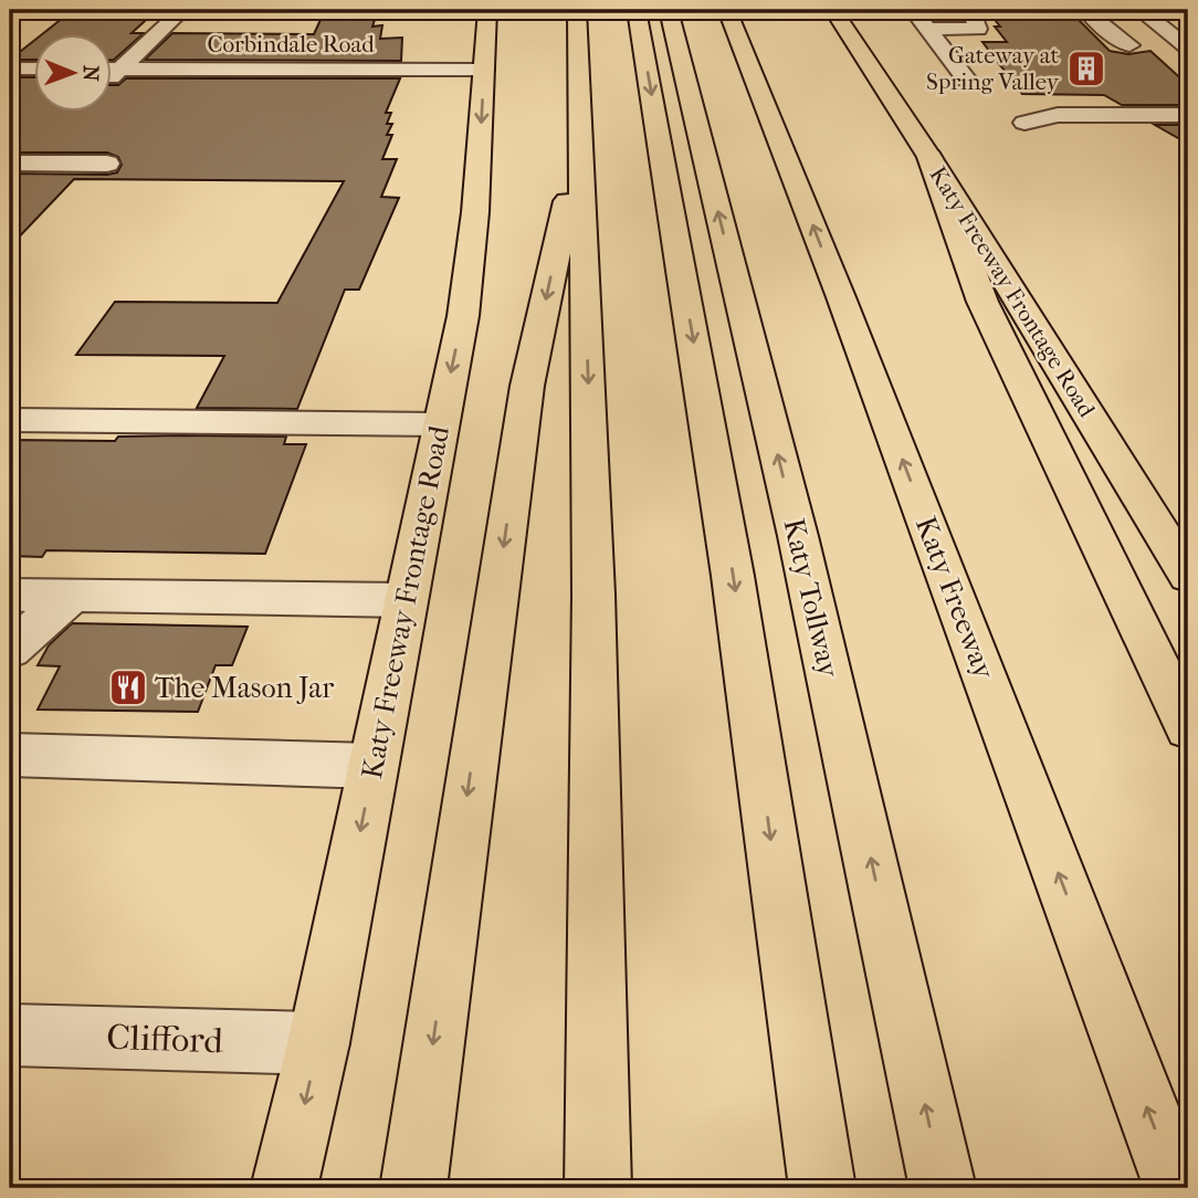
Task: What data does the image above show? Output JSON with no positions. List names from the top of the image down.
{
  "streets": {
    "main road": ["Katy Freeway Frontage Road", "Katy Tollway", "Katy Freeway"],
    "street": ["Corbindale Road", "Clifford"]
  },
  "crossings": [
    ["Corbindale Road", "Katy Freeway Frontage Road"],
    ["Katy Freeway Frontage Road", "Clifford"]
  ],
  "places": {
    "building": ["Gateway at Spring Valley"],
    "restaurant": ["The Mason Jar"]
  },
  "north": "right"
}
